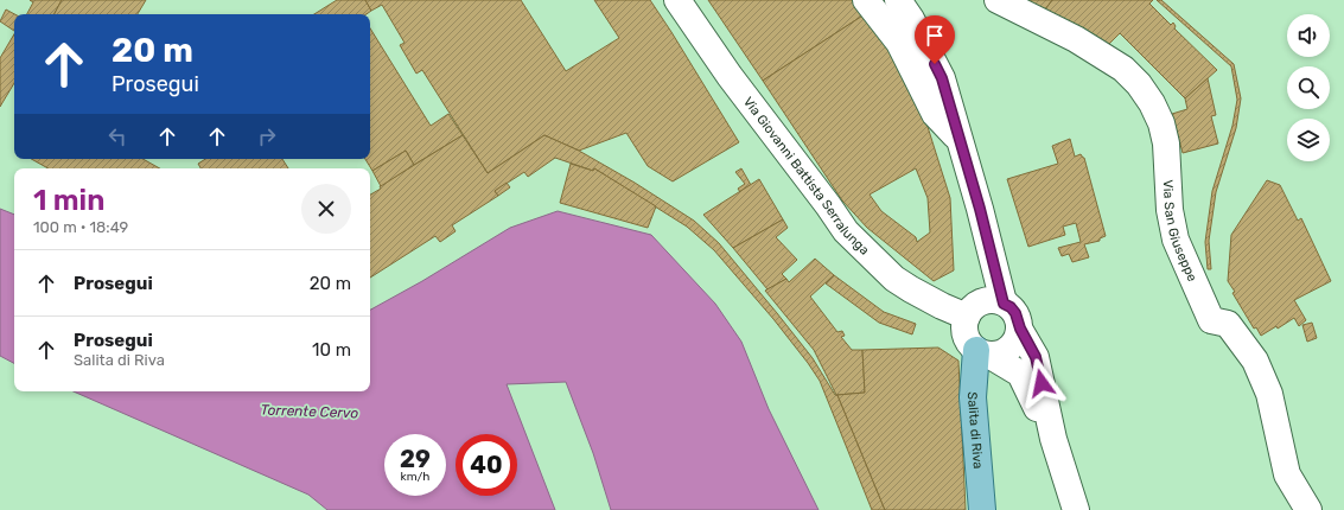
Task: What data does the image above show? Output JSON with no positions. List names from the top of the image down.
{
  "streets": {
    "main road": ["Salita di Riva"],
    "street": ["Via Giovanni Battista Serralunga", "Via San Giuseppe"]
  },
  "crossings": [
    ["Via Giovanni Battista Serralunga", "Salita di Riva"]
  ],
  "water": ["Torrente Cervo"],
  "page": {
    "turn": ["20 m", "Prosegui"],
    "heading": ["1 min", "100 m · 18:49"],
    "list": [
      {
        "name": "Prosegui",
        "value": "20 m"
      },
      {
        "name": "Prosegui",
        "note": "Salita di Riva",
        "value": "10 m"
      }
    ],
    "speed": "29 km/h",
    "limit": "40"
  }
}
